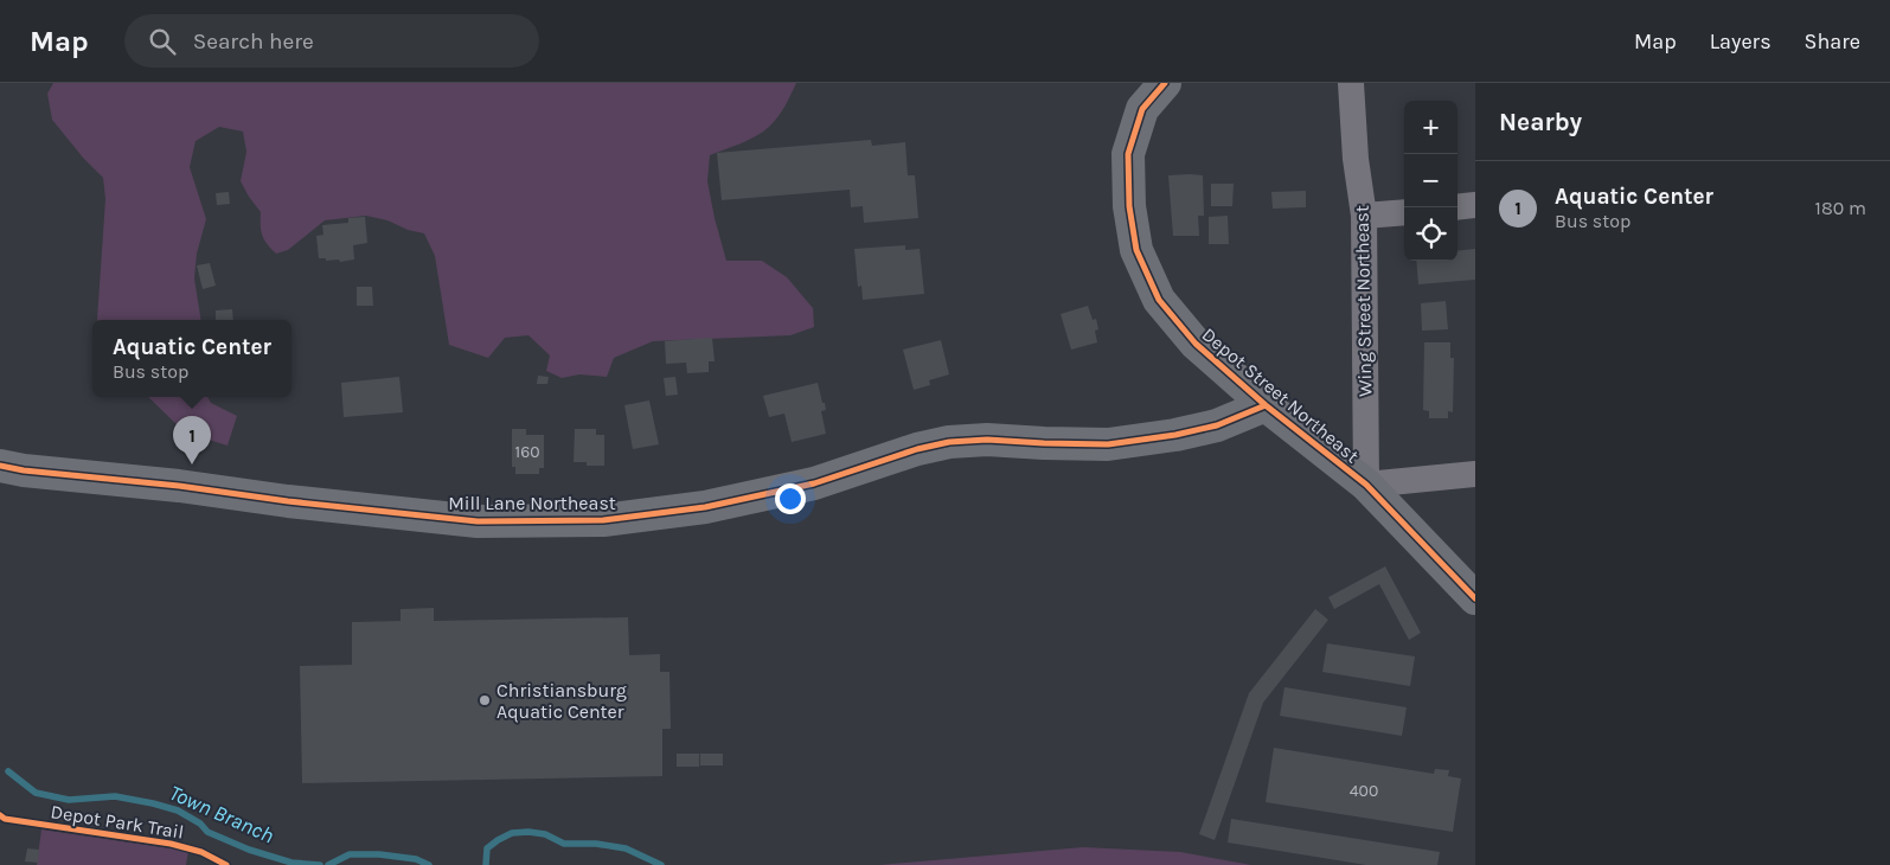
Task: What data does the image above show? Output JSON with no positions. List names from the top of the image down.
{
  "streets": {
    "street": ["Wing Street Northeast", "Depot Street Northeast", "Mill Lane Northeast"],
    "cycle path": ["Depot Park Trail"]
  },
  "crossings": [
    ["Wing Street Northeast", "Depot Street Northeast"],
    ["Depot Street Northeast", "Mill Lane Northeast"]
  ],
  "water": ["Town Branch"],
  "places": ["Christiansburg Aquatic Center"],
  "house_numbers": ["160", "400"],
  "page": {
    "header": "Map",
    "search": "Search here",
    "nav": ["Map", "Layers", "Share"],
    "heading": "Nearby",
    "map_buttons": ["+", "−"],
    "list": [
      {
        "mark": "1",
        "name": "Aquatic Center",
        "note": "Bus stop",
        "value": "180 m"
      }
    ],
    "popup": ["Aquatic Center", "Bus stop"],
    "pins": "1"
  }
}
